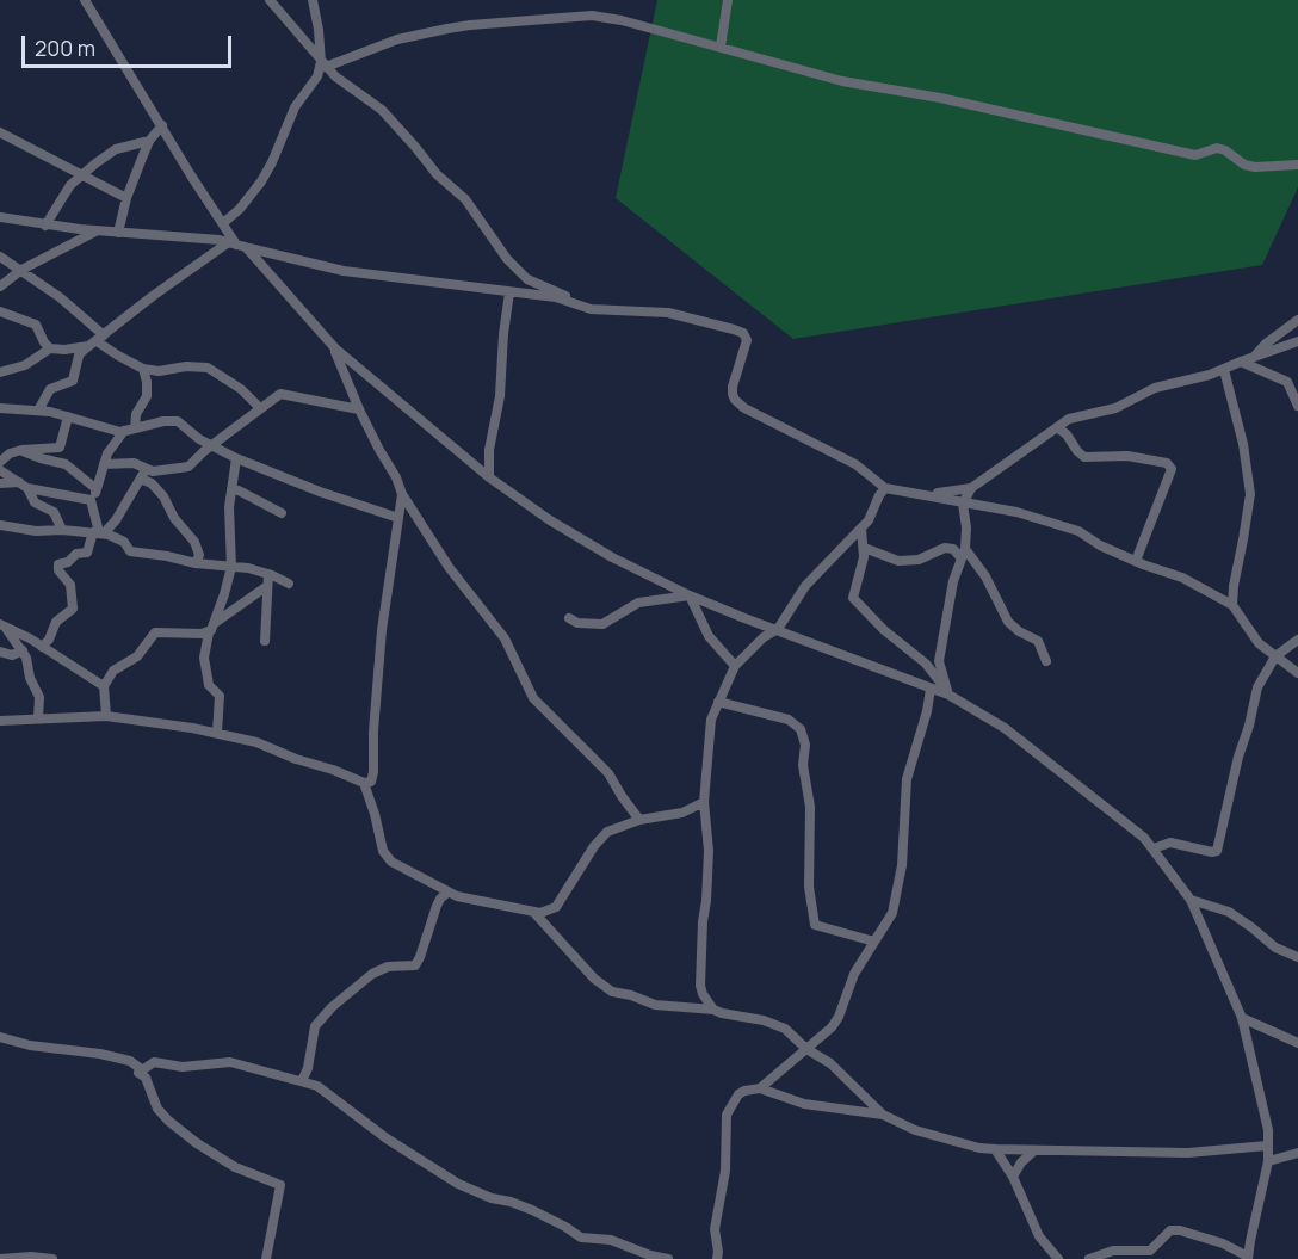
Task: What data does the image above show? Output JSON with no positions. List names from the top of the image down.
{
  "scale_bar": "200 m"
}
